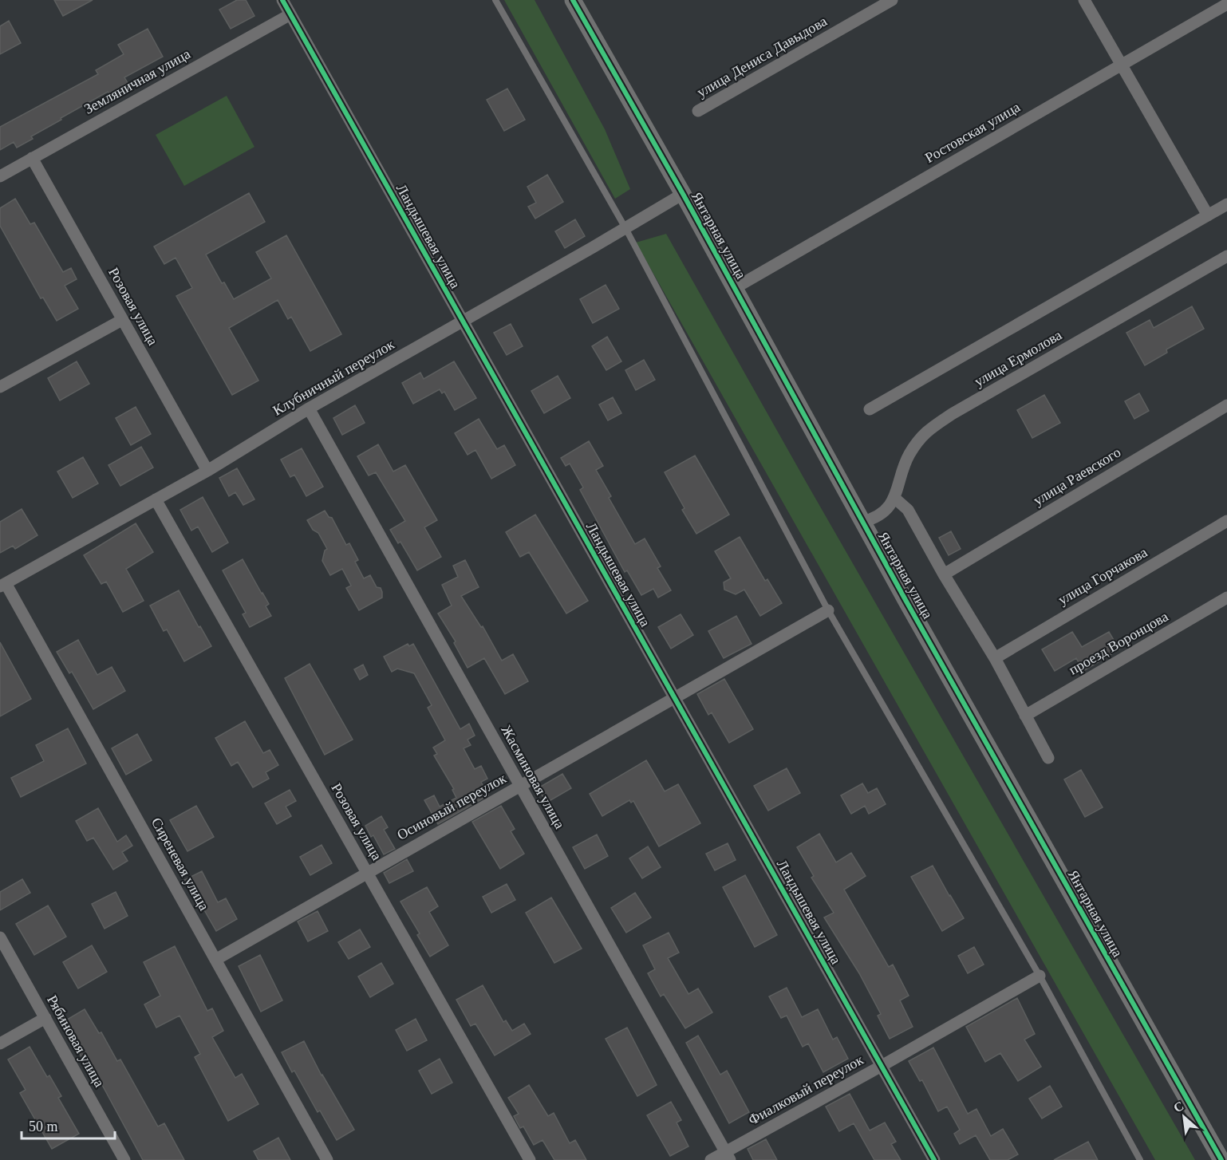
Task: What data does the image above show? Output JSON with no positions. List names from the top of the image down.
{
  "streets": {
    "street": [
      "улица Дениса Давыдова",
      "Земляничная улица",
      "Ростовская улица",
      "Янтарная улица",
      "Ландышевая улица",
      "Розовая улица",
      "улица Ермолова",
      "Клубничный переулок",
      "улица Раевского",
      "улица Горчакова",
      "проезд Воронцова",
      "Жасминовая улица",
      "Осиновый переулок",
      "Сиреневая улица",
      "Рябиновая улица",
      "Фиалковый переулок"
    ]
  },
  "crossings": [
    ["Земляничная улица", "Ландышевая улица"],
    ["Земляничная улица", "Розовая улица"],
    ["Ростовская улица", "Янтарная улица"],
    ["Янтарная улица", "улица Ермолова"],
    ["Янтарная улица", "Клубничный переулок"],
    ["Ландышевая улица", "Клубничный переулок"],
    ["Ландышевая улица", "Осиновый переулок"],
    ["Ландышевая улица", "Фиалковый переулок"],
    ["Розовая улица", "Клубничный переулок"],
    ["Розовая улица", "Осиновый переулок"],
    ["Клубничный переулок", "Жасминовая улица"],
    ["Клубничный переулок", "Сиреневая улица"],
    ["Жасминовая улица", "Осиновый переулок"],
    ["Жасминовая улица", "Фиалковый переулок"],
    ["Осиновый переулок", "Сиреневая улица"]
  ],
  "scale_bar": "50 m",
  "north": "top left"
}
